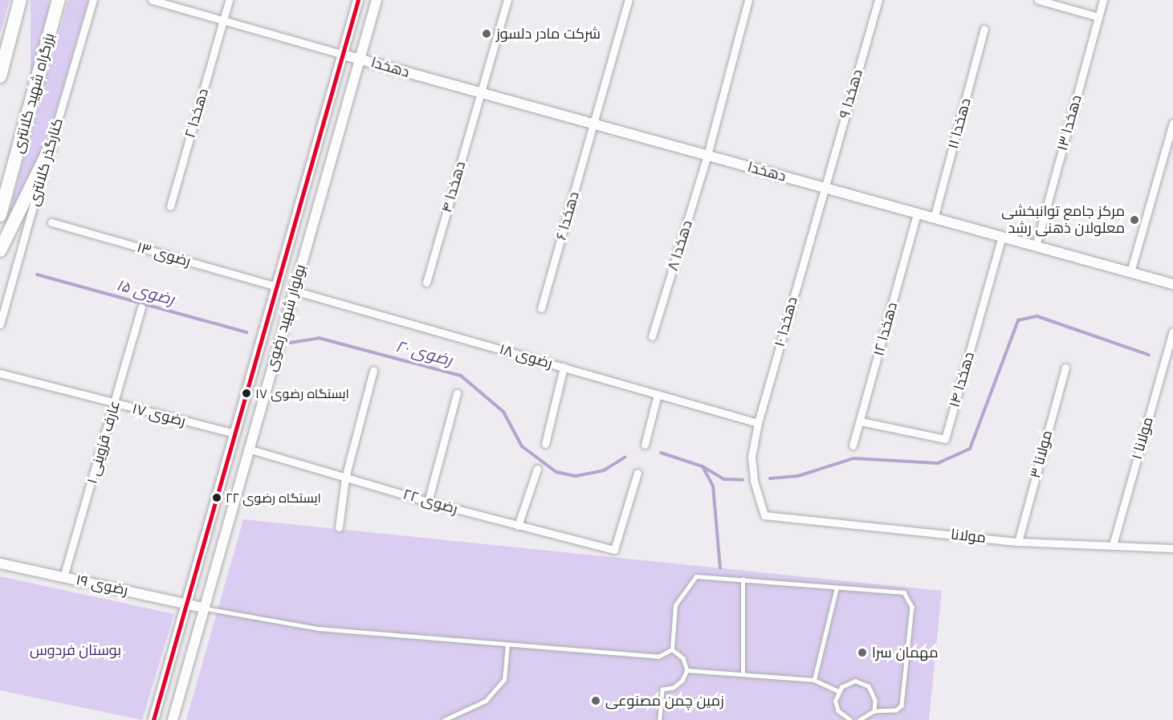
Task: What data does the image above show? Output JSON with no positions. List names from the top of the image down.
{
  "streets": {
    "highway": ["بزرگراه شهید کلانتری"],
    "street": [
      "دهخدا",
      "دهخدا ۹",
      "دهخدا ۲",
      "دهخدا ۱۳",
      "دهخدا ۱۱",
      "کنارگذر کلانتری",
      "دهخدا ۴",
      "دهخدا ۶",
      "دهخدا ۸",
      "رضوی ۱۳",
      "بولوار شهید رضوی",
      "دهخدا ۱۰",
      "دهخدا ۱۲",
      "رضوی ۱۸",
      "دهخدا ۱۴",
      "رضوی ۱۷",
      "مولانا ۱",
      "عارف قزوینی ۱",
      "مولانا ۳",
      "رضوی ۲۲",
      "مولانا",
      "رضوی ۱۹"
    ]
  },
  "crossings": [
    ["دهخدا", "دهخدا ۹"],
    ["دهخدا", "دهخدا ۱۳"],
    ["دهخدا", "دهخدا ۱۱"],
    ["دهخدا", "دهخدا ۴"],
    ["دهخدا", "دهخدا ۶"],
    ["دهخدا", "دهخدا ۸"],
    ["دهخدا", "بولوار شهید رضوی"],
    ["دهخدا", "دهخدا ۱۰"],
    ["دهخدا", "دهخدا ۱۲"],
    ["دهخدا", "دهخدا ۱۴"],
    ["دهخدا ۹", "دهخدا ۱۰"],
    ["رضوی ۱۳", "بولوار شهید رضوی"],
    ["بولوار شهید رضوی", "رضوی ۱۸"],
    ["بولوار شهید رضوی", "رضوی ۱۷"],
    ["بولوار شهید رضوی", "رضوی ۲۲"],
    ["بولوار شهید رضوی", "رضوی ۱۹"],
    ["دهخدا ۱۰", "رضوی ۱۸"],
    ["دهخدا ۱۰", "مولانا"],
    ["دهخدا ۱۲", "دهخدا ۱۴"],
    ["رضوی ۱۷", "عارف قزوینی ۱"],
    ["مولانا ۱", "مولانا"],
    ["عارف قزوینی ۱", "رضوی ۱۹"],
    ["مولانا ۳", "مولانا"]
  ],
  "water": ["رضوی ۱۵", "رضوی ۲۰"],
  "parks": ["بوستان فردوس"],
  "places": [
    "شرکت مادر دلسوز",
    "مرکز جامع توانبخشی معلولان ذهنی رشد",
    "ایستگاه رضوی ۱۷",
    "ایستگاه رضوی ۲۲",
    "مهمان سرا",
    "زمین چمن مصنوعی"
  ]
}
